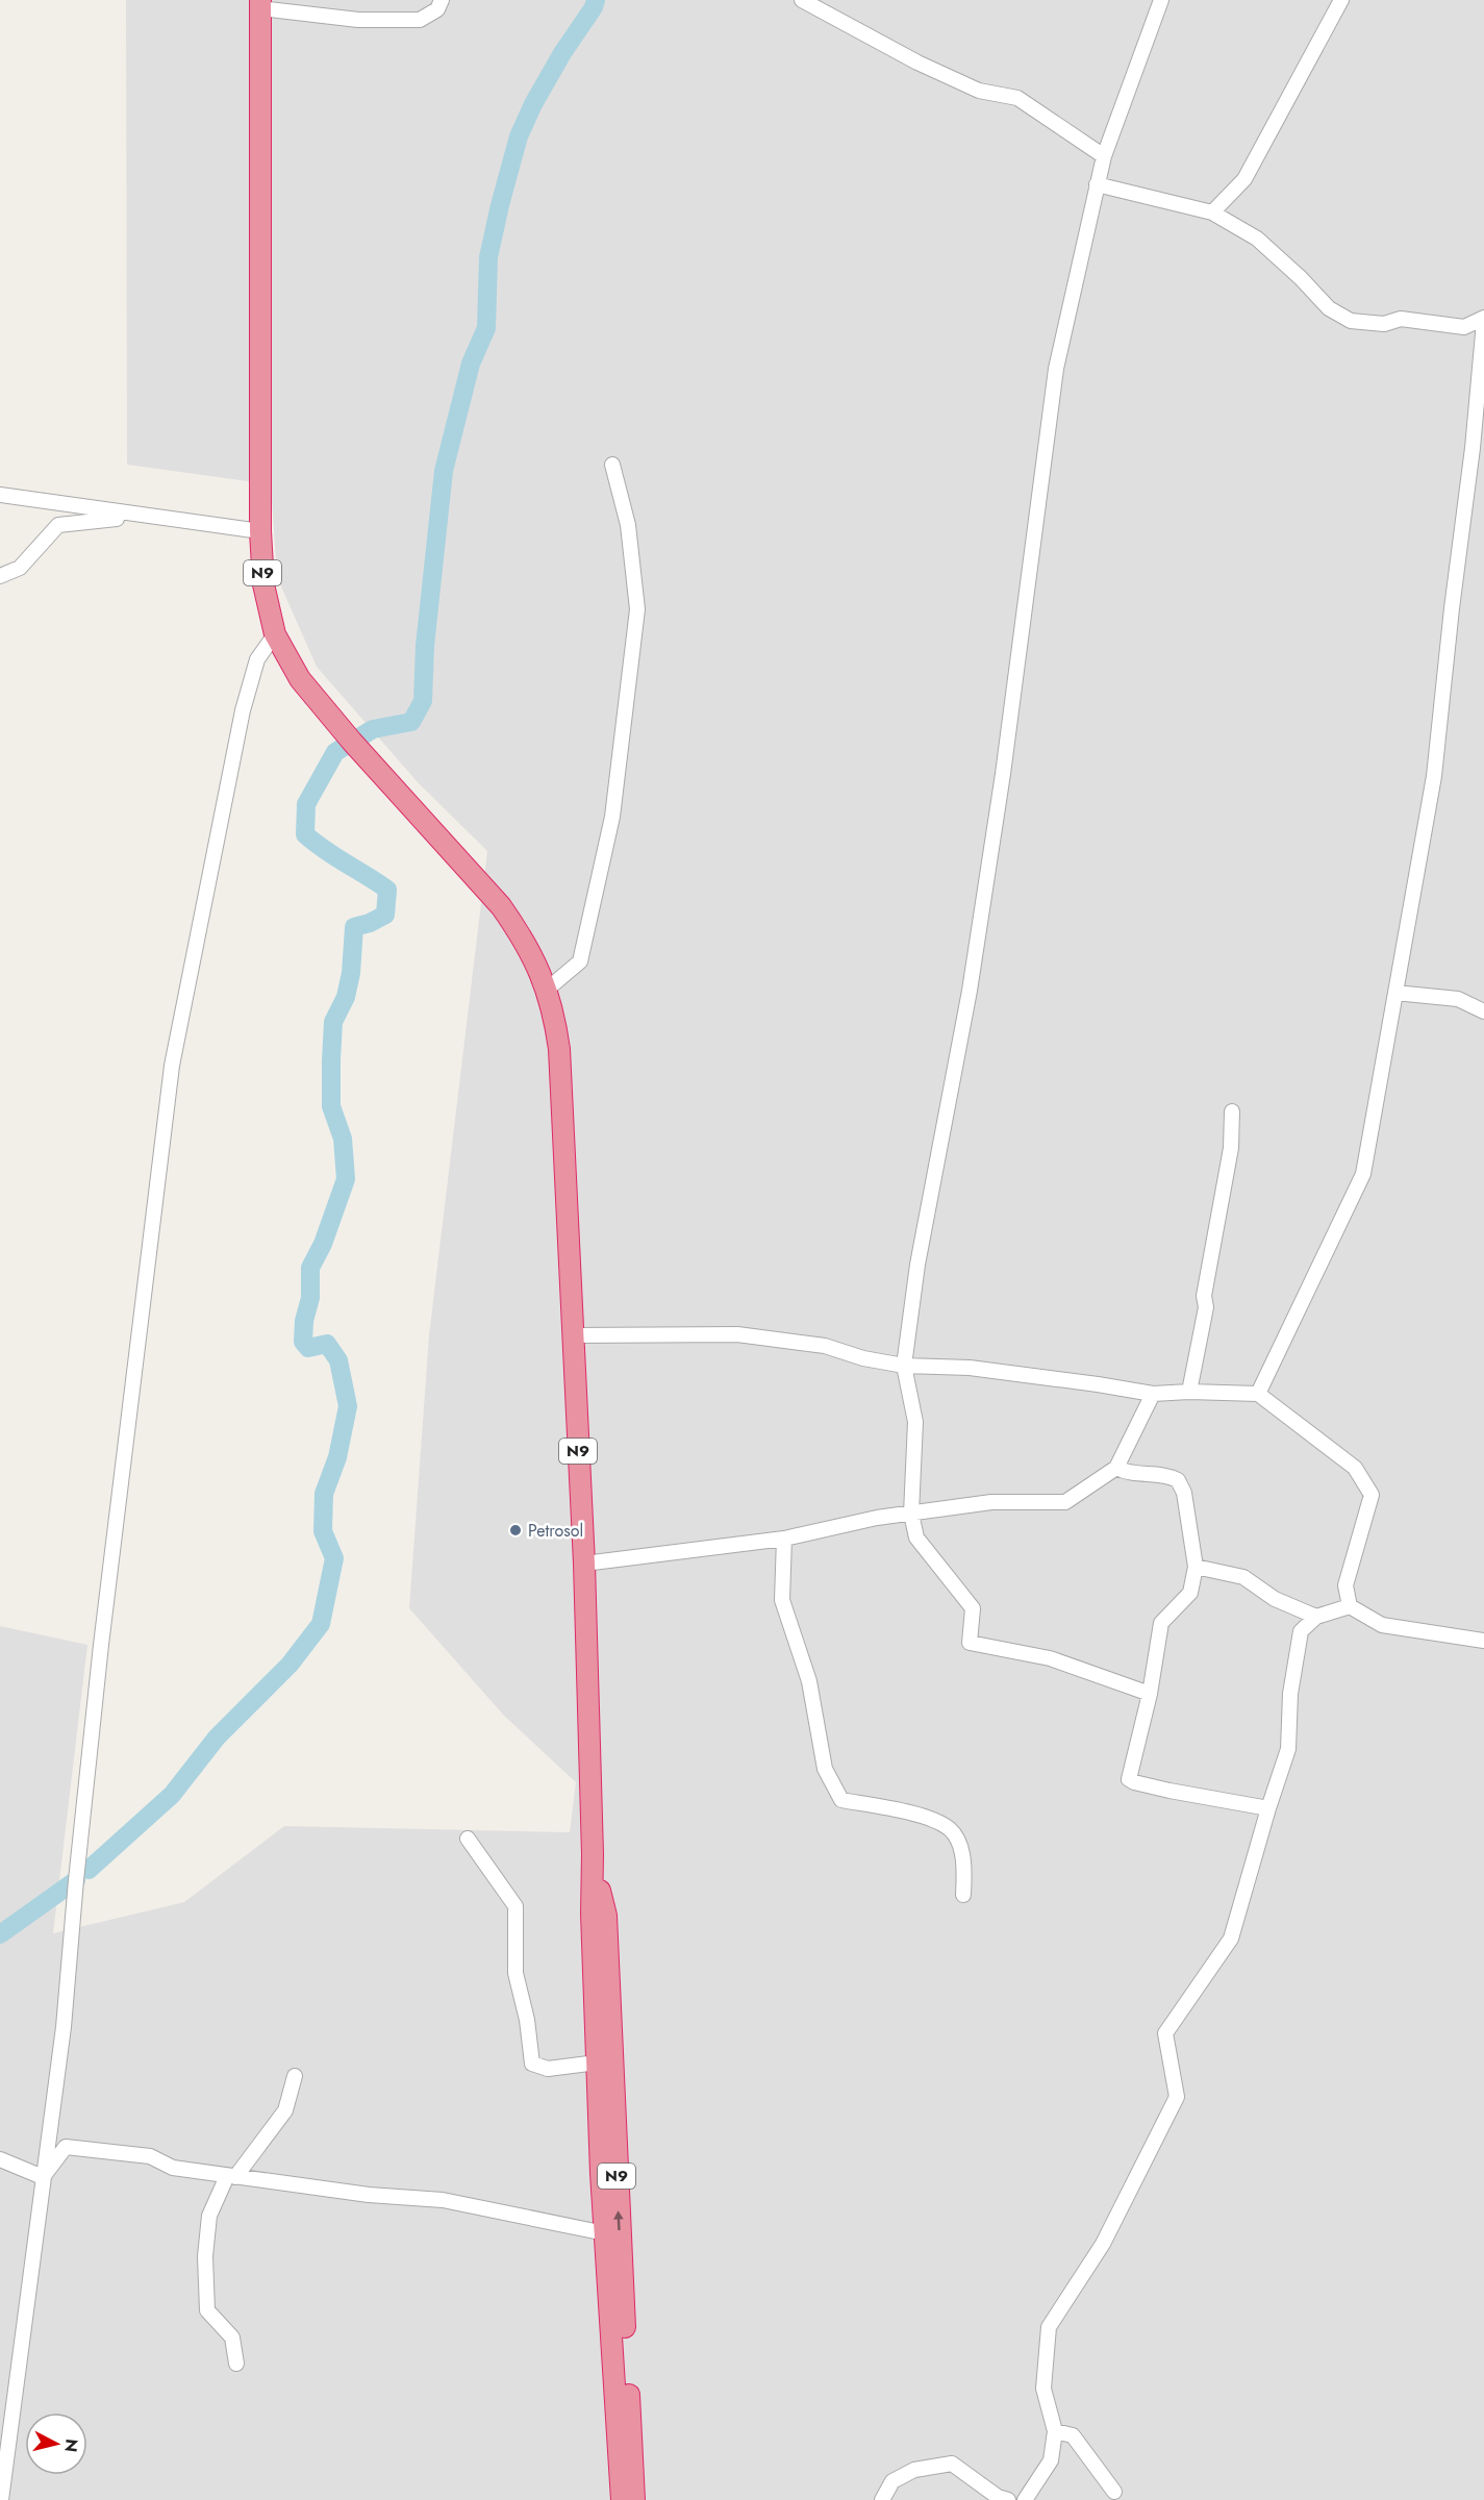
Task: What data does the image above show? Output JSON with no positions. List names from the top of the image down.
{
  "streets": {
    "highway": ["N9"]
  },
  "places": ["Petrosol"],
  "north": "right"
}
